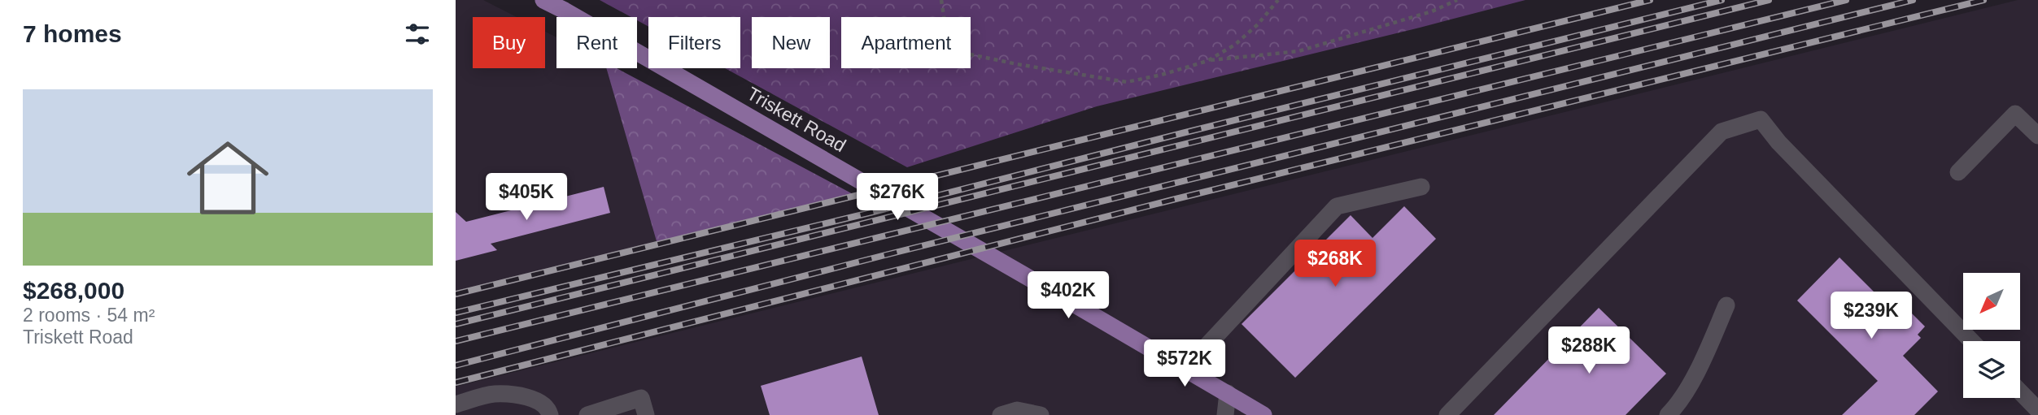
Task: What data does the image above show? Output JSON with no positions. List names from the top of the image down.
{
  "streets": {
    "main road": ["Triskett Road"]
  },
  "north": "bottom left",
  "page": {
    "heading": "7 homes",
    "chip": [
      "Buy",
      "Rent",
      "Filters",
      "New",
      "Apartment"
    ],
    "list": [
      {
        "name": "$268,000",
        "note": "2 rooms · 54 m² · Triskett Road"
      }
    ],
    "price": [
      "$405K",
      "$276K",
      "$268K",
      "$402K",
      "$239K",
      "$288K",
      "$572K"
    ]
  }
}
